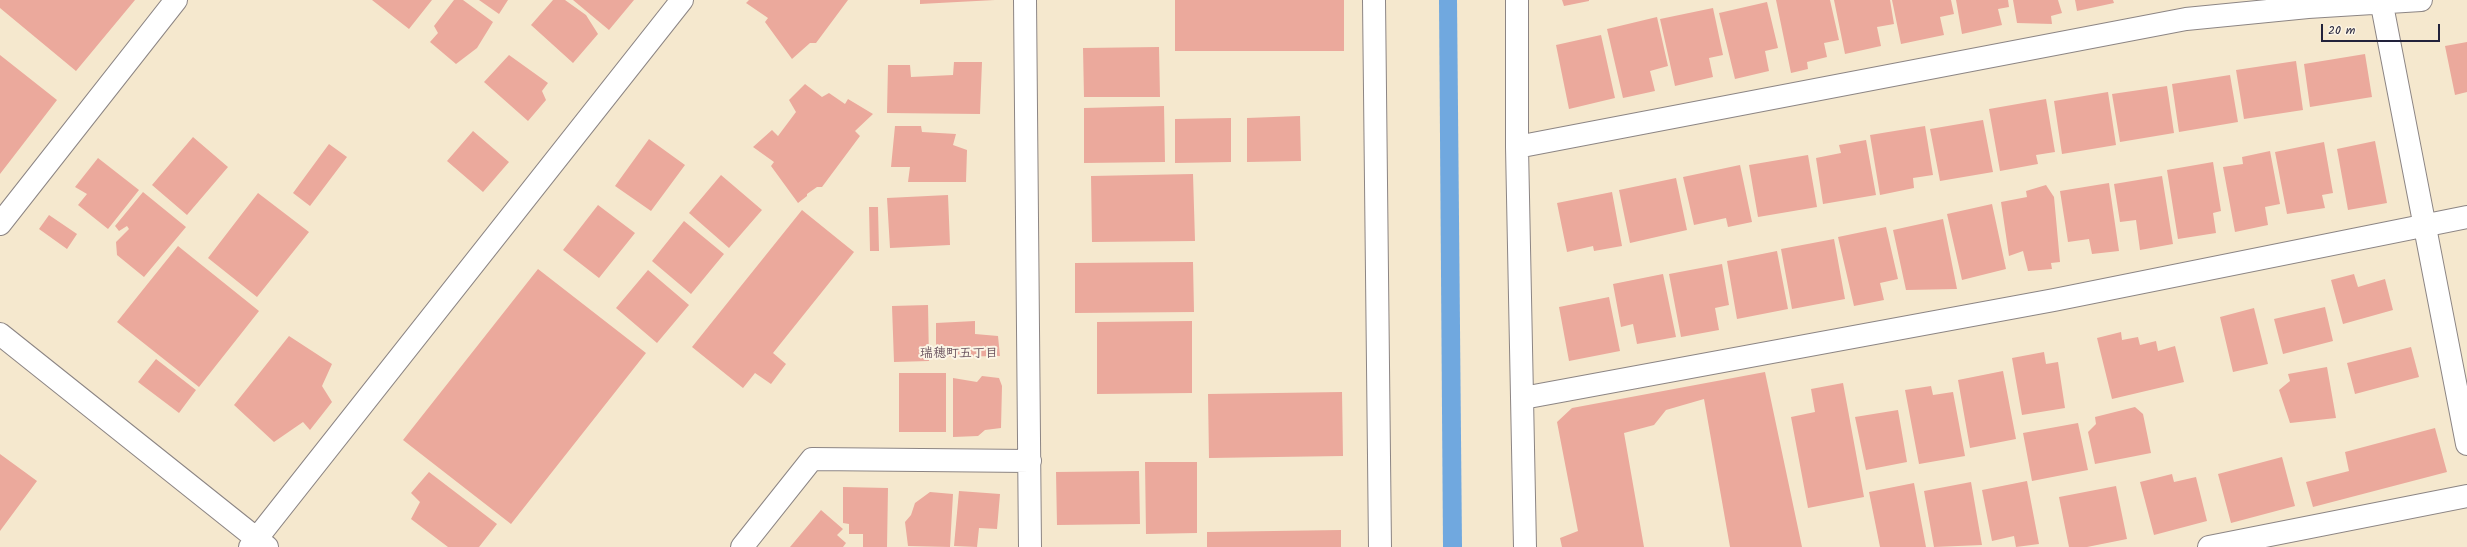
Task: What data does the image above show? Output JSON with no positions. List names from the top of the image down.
{
  "districts": ["瑞穂町五丁目"],
  "scale_bar": "20 m"
}
